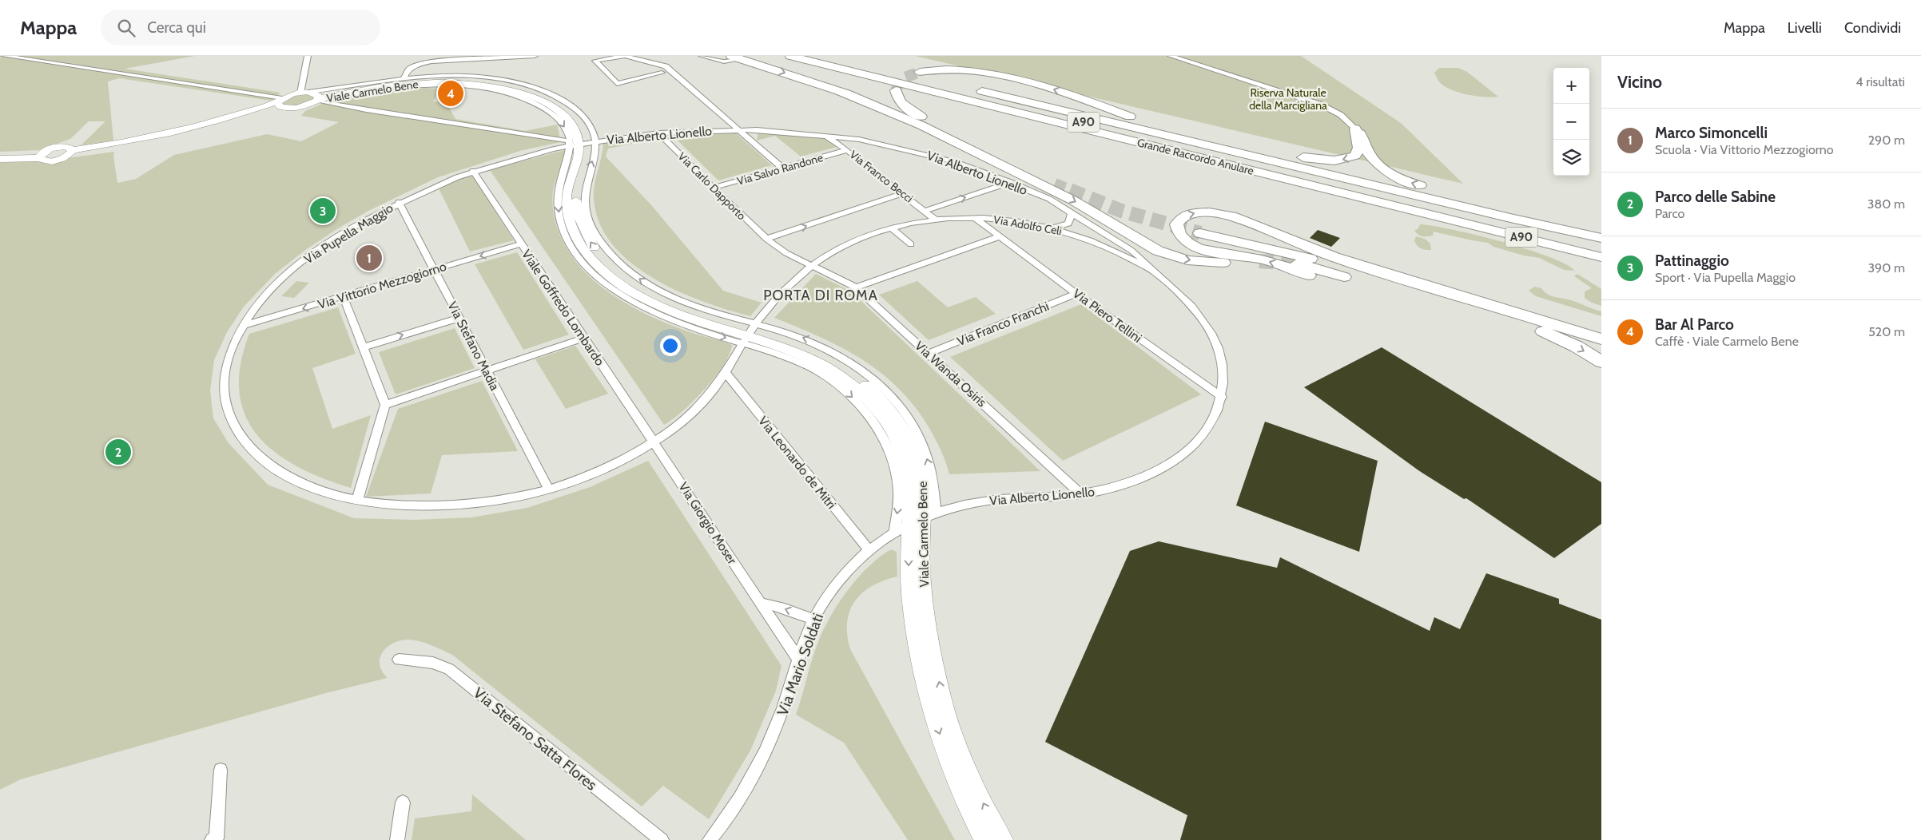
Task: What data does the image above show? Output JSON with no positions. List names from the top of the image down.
{
  "streets": {
    "highway": ["A90", "Grande Raccordo Anulare"],
    "street": [
      "Viale Carmelo Bene",
      "Via Alberto Lionello",
      "Via Salvo Randone",
      "Via Franco Becci",
      "Via Carlo Dapporto",
      "Via Adolfo Celi",
      "Via Pupella Maggio",
      "Via Vittorio Mezzogiorno",
      "Viale Goffredo Lombardo",
      "Via Piero Tellini",
      "Via Franco Franchi",
      "Via Stefano Madia",
      "Via Wanda Osiris",
      "Via Leonardo de Mitri",
      "Via Giorgio Moser",
      "Via Mario Soldati",
      "Via Stefano Satta Flores"
    ]
  },
  "crossings": [
    ["Viale Carmelo Bene", "Via Alberto Lionello"],
    ["Viale Carmelo Bene", "Via Adolfo Celi"],
    ["Viale Carmelo Bene", "Via Pupella Maggio"],
    ["Viale Carmelo Bene", "Via Mario Soldati"],
    ["Via Alberto Lionello", "Via Franco Becci"],
    ["Via Alberto Lionello", "Via Carlo Dapporto"],
    ["Via Alberto Lionello", "Via Adolfo Celi"],
    ["Via Alberto Lionello", "Via Pupella Maggio"],
    ["Via Alberto Lionello", "Via Piero Tellini"],
    ["Via Alberto Lionello", "Via Wanda Osiris"],
    ["Via Alberto Lionello", "Via Mario Soldati"],
    ["Via Salvo Randone", "Via Franco Becci"],
    ["Via Salvo Randone", "Via Carlo Dapporto"],
    ["Via Franco Becci", "Via Adolfo Celi"],
    ["Via Carlo Dapporto", "Via Adolfo Celi"],
    ["Via Carlo Dapporto", "Via Wanda Osiris"],
    ["Via Adolfo Celi", "Via Pupella Maggio"],
    ["Via Adolfo Celi", "Via Piero Tellini"],
    ["Via Adolfo Celi", "Via Wanda Osiris"],
    ["Via Pupella Maggio", "Via Vittorio Mezzogiorno"],
    ["Via Pupella Maggio", "Viale Goffredo Lombardo"],
    ["Via Pupella Maggio", "Via Stefano Madia"],
    ["Via Pupella Maggio", "Via Leonardo de Mitri"],
    ["Via Pupella Maggio", "Via Giorgio Moser"],
    ["Via Vittorio Mezzogiorno", "Viale Goffredo Lombardo"],
    ["Via Vittorio Mezzogiorno", "Via Stefano Madia"],
    ["Viale Goffredo Lombardo", "Via Giorgio Moser"],
    ["Via Piero Tellini", "Via Franco Franchi"],
    ["Via Franco Franchi", "Via Wanda Osiris"],
    ["Via Leonardo de Mitri", "Via Mario Soldati"],
    ["Via Giorgio Moser", "Via Mario Soldati"]
  ],
  "one_way": ["Via Vittorio Mezzogiorno"],
  "districts": ["PORTA DI ROMA"],
  "parks": ["Riserva Naturale della Marcigliana"],
  "page": {
    "header": "Mappa",
    "search": "Cerca qui",
    "nav": ["Mappa", "Livelli", "Condividi"],
    "heading": ["Vicino", "4 risultati"],
    "map_buttons": ["+", "−"],
    "pins": [
      "4",
      "3",
      "1",
      "2"
    ],
    "list": [
      {
        "mark": "1",
        "name": "Marco Simoncelli",
        "note": "Scuola · Via Vittorio Mezzogiorno",
        "value": "290 m"
      },
      {
        "mark": "2",
        "name": "Parco delle Sabine",
        "note": "Parco",
        "value": "380 m"
      },
      {
        "mark": "3",
        "name": "Pattinaggio",
        "note": "Sport · Via Pupella Maggio",
        "value": "390 m"
      },
      {
        "mark": "4",
        "name": "Bar Al Parco",
        "note": "Caffè · Viale Carmelo Bene",
        "value": "520 m"
      }
    ]
  }
}
